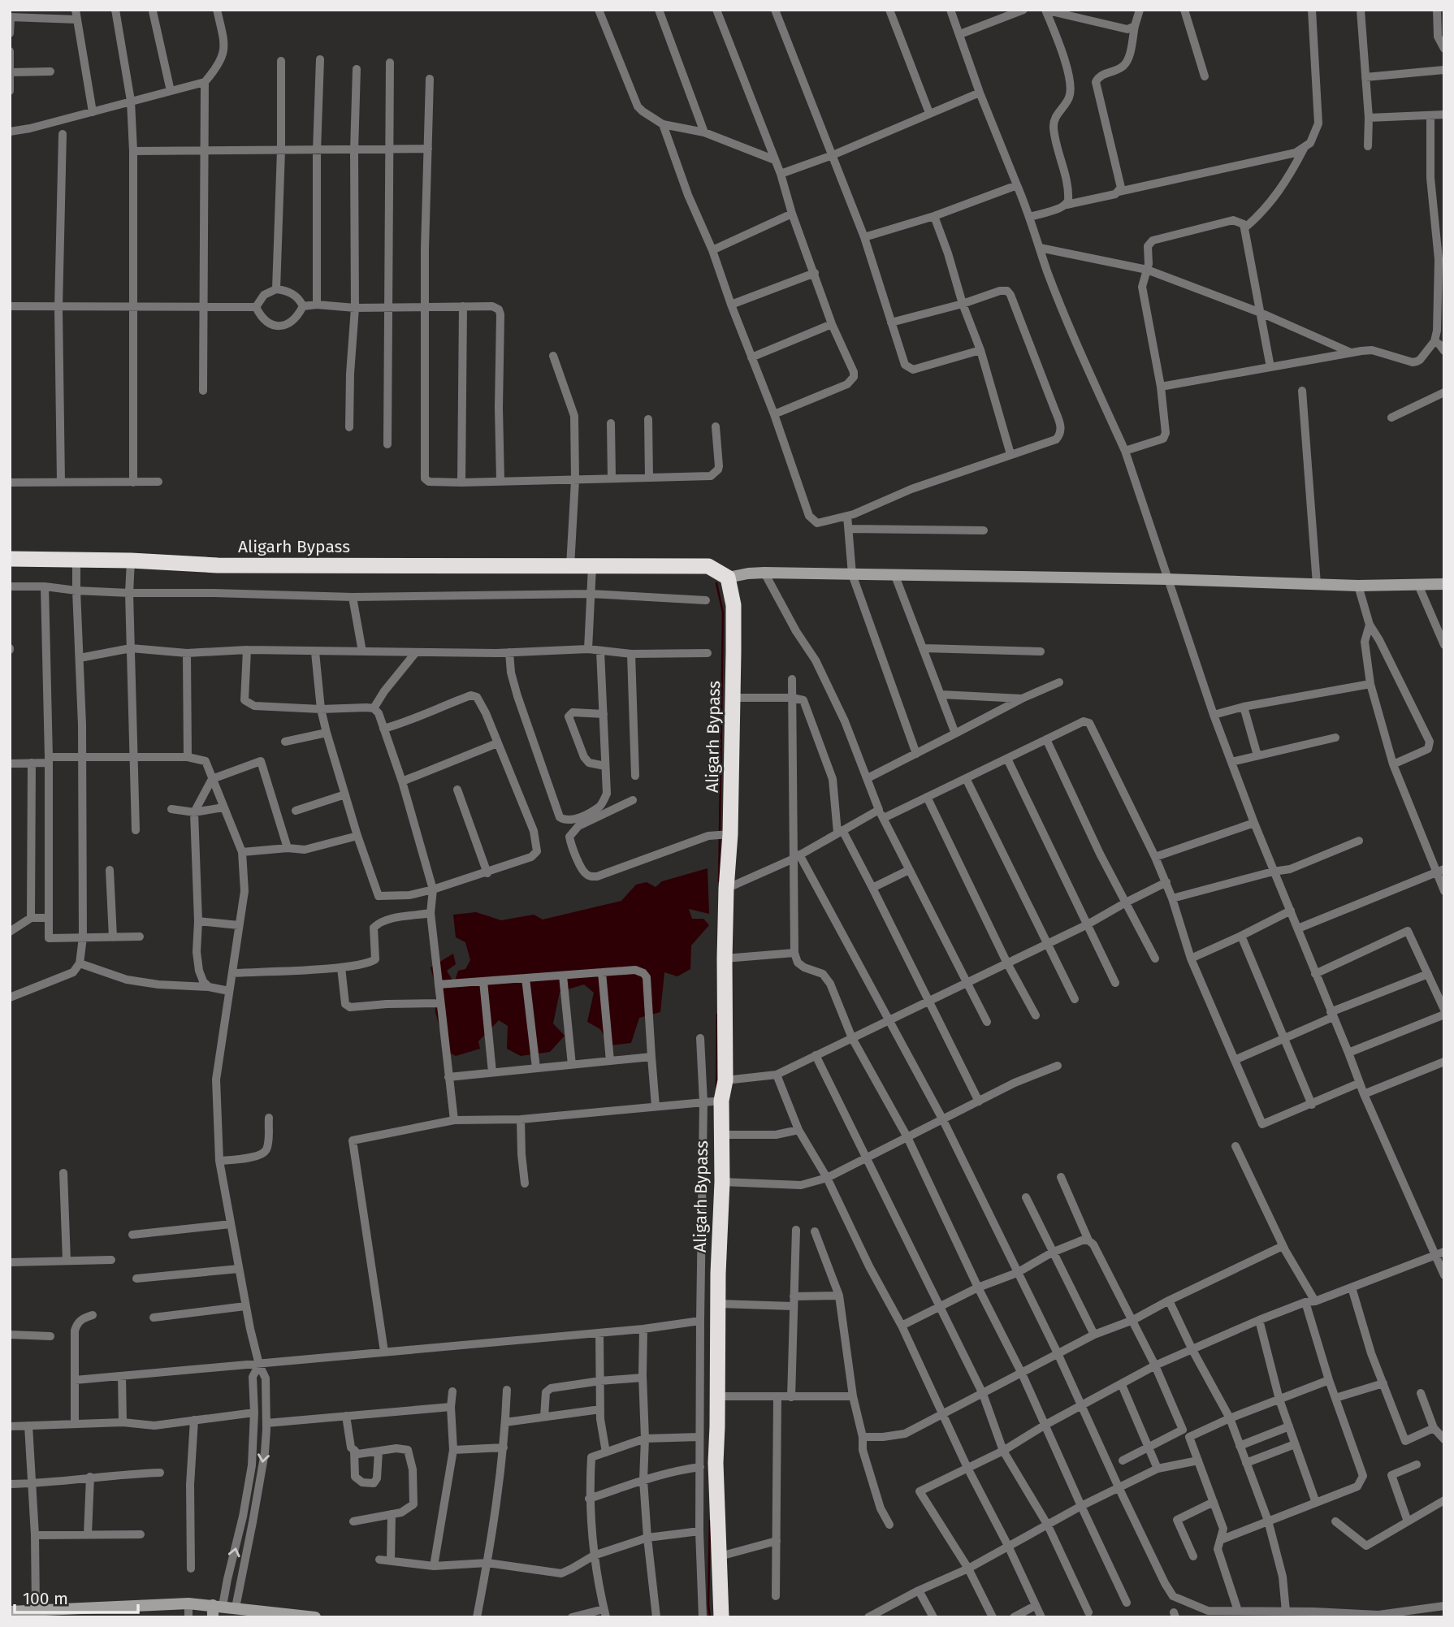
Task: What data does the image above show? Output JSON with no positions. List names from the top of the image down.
{
  "streets": {
    "highway": ["Aligarh Bypass"]
  },
  "scale_bar": "100 m"
}
